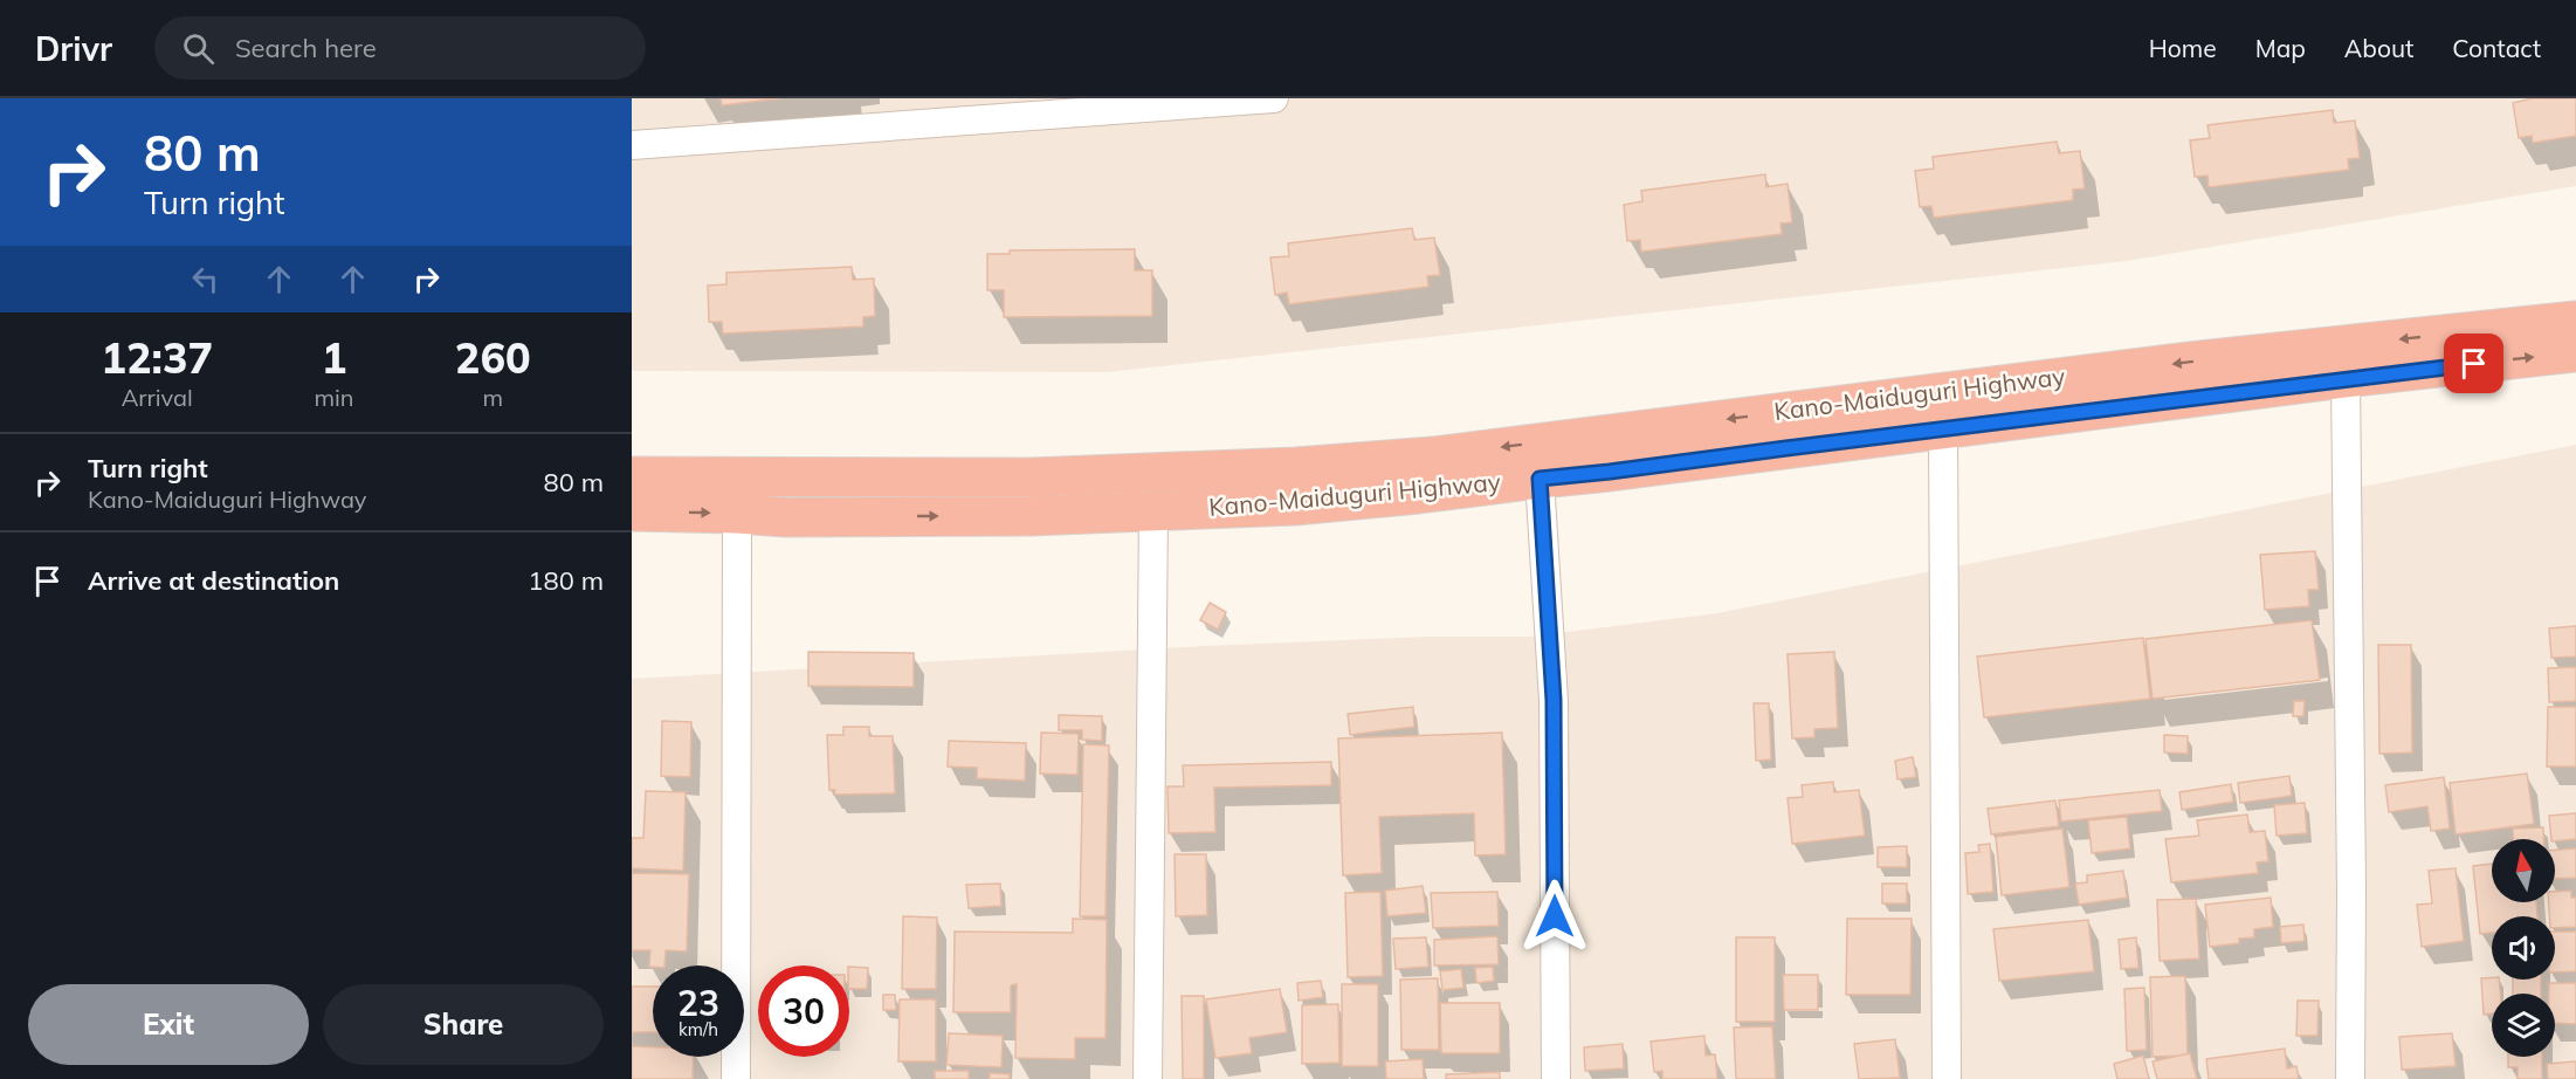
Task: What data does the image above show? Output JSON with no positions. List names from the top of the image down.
{
  "streets": {
    "highway": ["Kano-Maiduguri Highway"]
  },
  "north": "top",
  "page": {
    "header": "Drivr",
    "search": "Search here",
    "nav": [
      "Home",
      "Map",
      "About",
      "Contact"
    ],
    "turn": ["80 m", "Turn right"],
    "eta": [
      "12:37",
      "Arrival",
      "1",
      "min",
      "260",
      "m"
    ],
    "list": [
      {
        "name": "Turn right",
        "note": "Kano-Maiduguri Highway",
        "value": "80 m"
      },
      {
        "name": "Arrive at destination",
        "value": "180 m"
      }
    ],
    "speed": "23 km/h",
    "limit": "30",
    "buttons": ["Exit", "Share"]
  }
}
